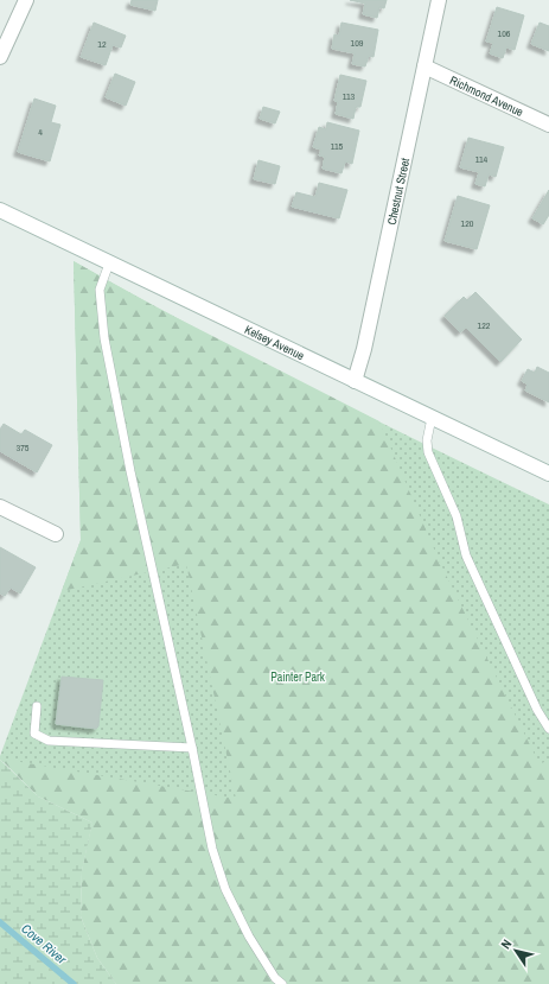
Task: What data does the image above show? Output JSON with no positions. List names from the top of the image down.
{
  "streets": {
    "street": ["Richmond Avenue", "Chestnut Street", "Kelsey Avenue"]
  },
  "crossings": [
    ["Richmond Avenue", "Chestnut Street"],
    ["Chestnut Street", "Kelsey Avenue"]
  ],
  "water": ["Cove River"],
  "parks": ["Painter Park"],
  "house_numbers": [
    "106",
    "109",
    "12",
    "113",
    "4",
    "115",
    "114",
    "120",
    "122",
    "375"
  ],
  "north": "top left"
}
